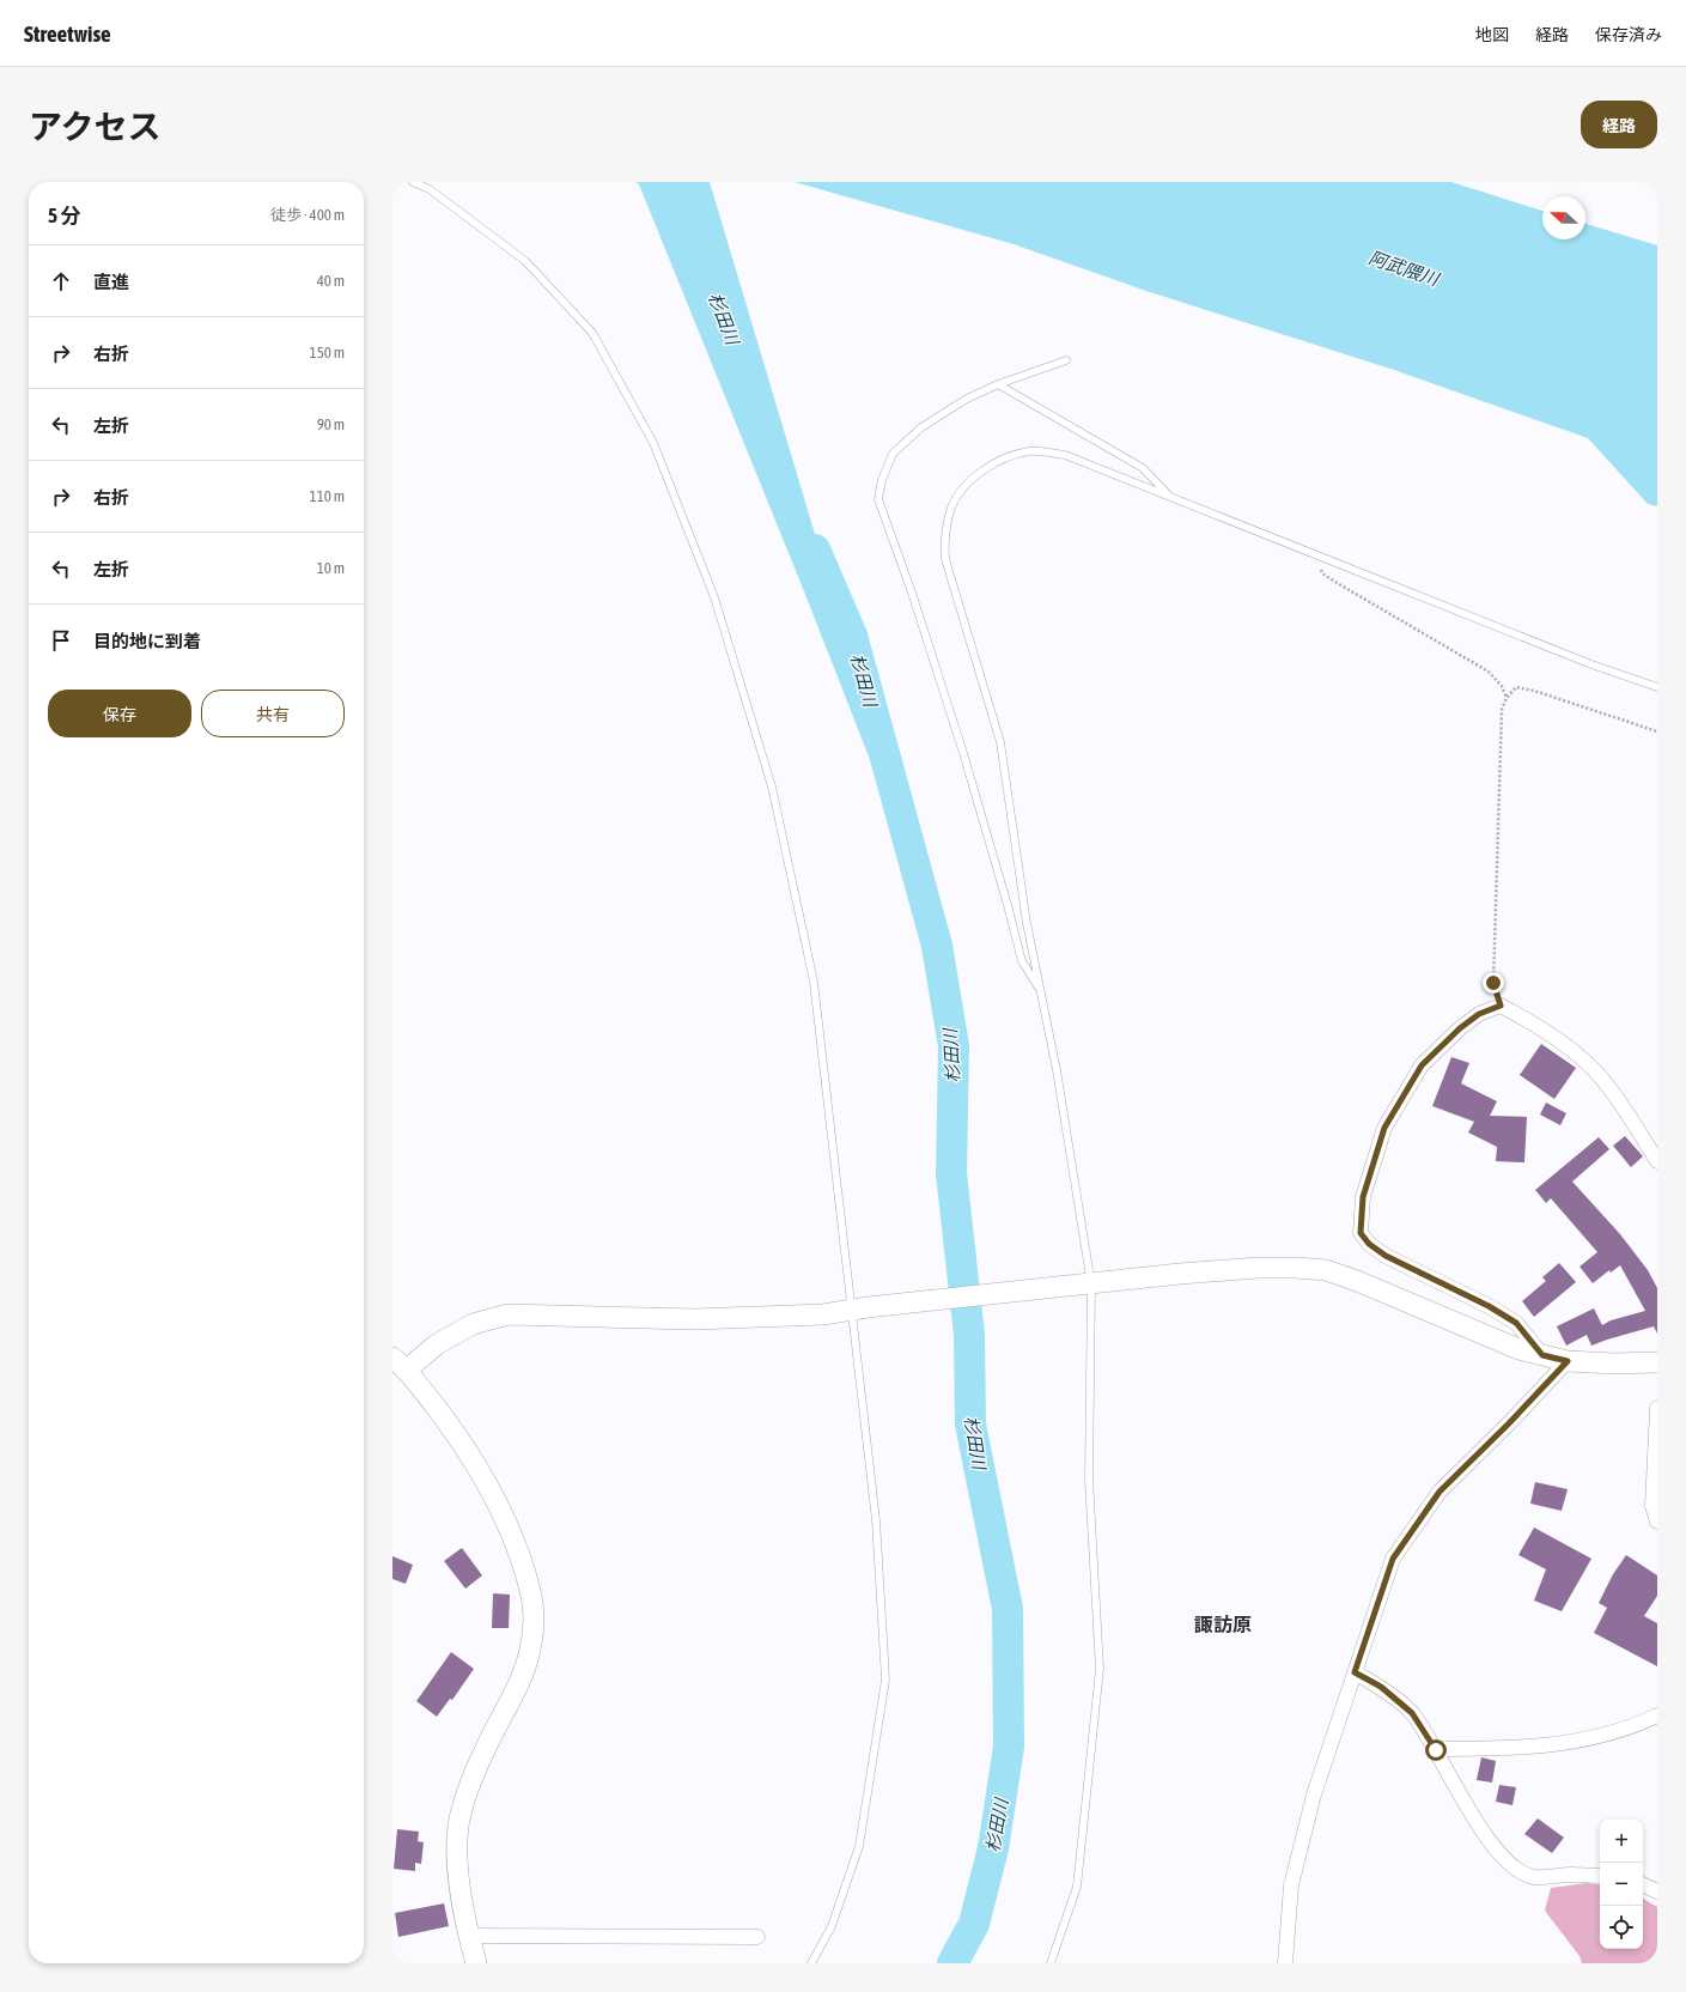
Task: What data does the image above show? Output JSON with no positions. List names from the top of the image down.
{
  "districts": ["諏訪原"],
  "water": ["阿武隈川", "杉田川"],
  "north": "left",
  "page": {
    "header": "Streetwise",
    "nav": ["地図", "経路", "保存済み"],
    "title": "アクセス",
    "buttons": [
      "経路",
      ["保存", "共有"]
    ],
    "heading": ["5 分", "徒歩 · 400 m"],
    "list": [
      ["直進", "40 m"],
      ["右折", "150 m"],
      ["左折", "90 m"],
      ["右折", "110 m"],
      ["左折", "10 m"],
      "目的地に到着"
    ],
    "map_buttons": ["+", "−"]
  }
}
